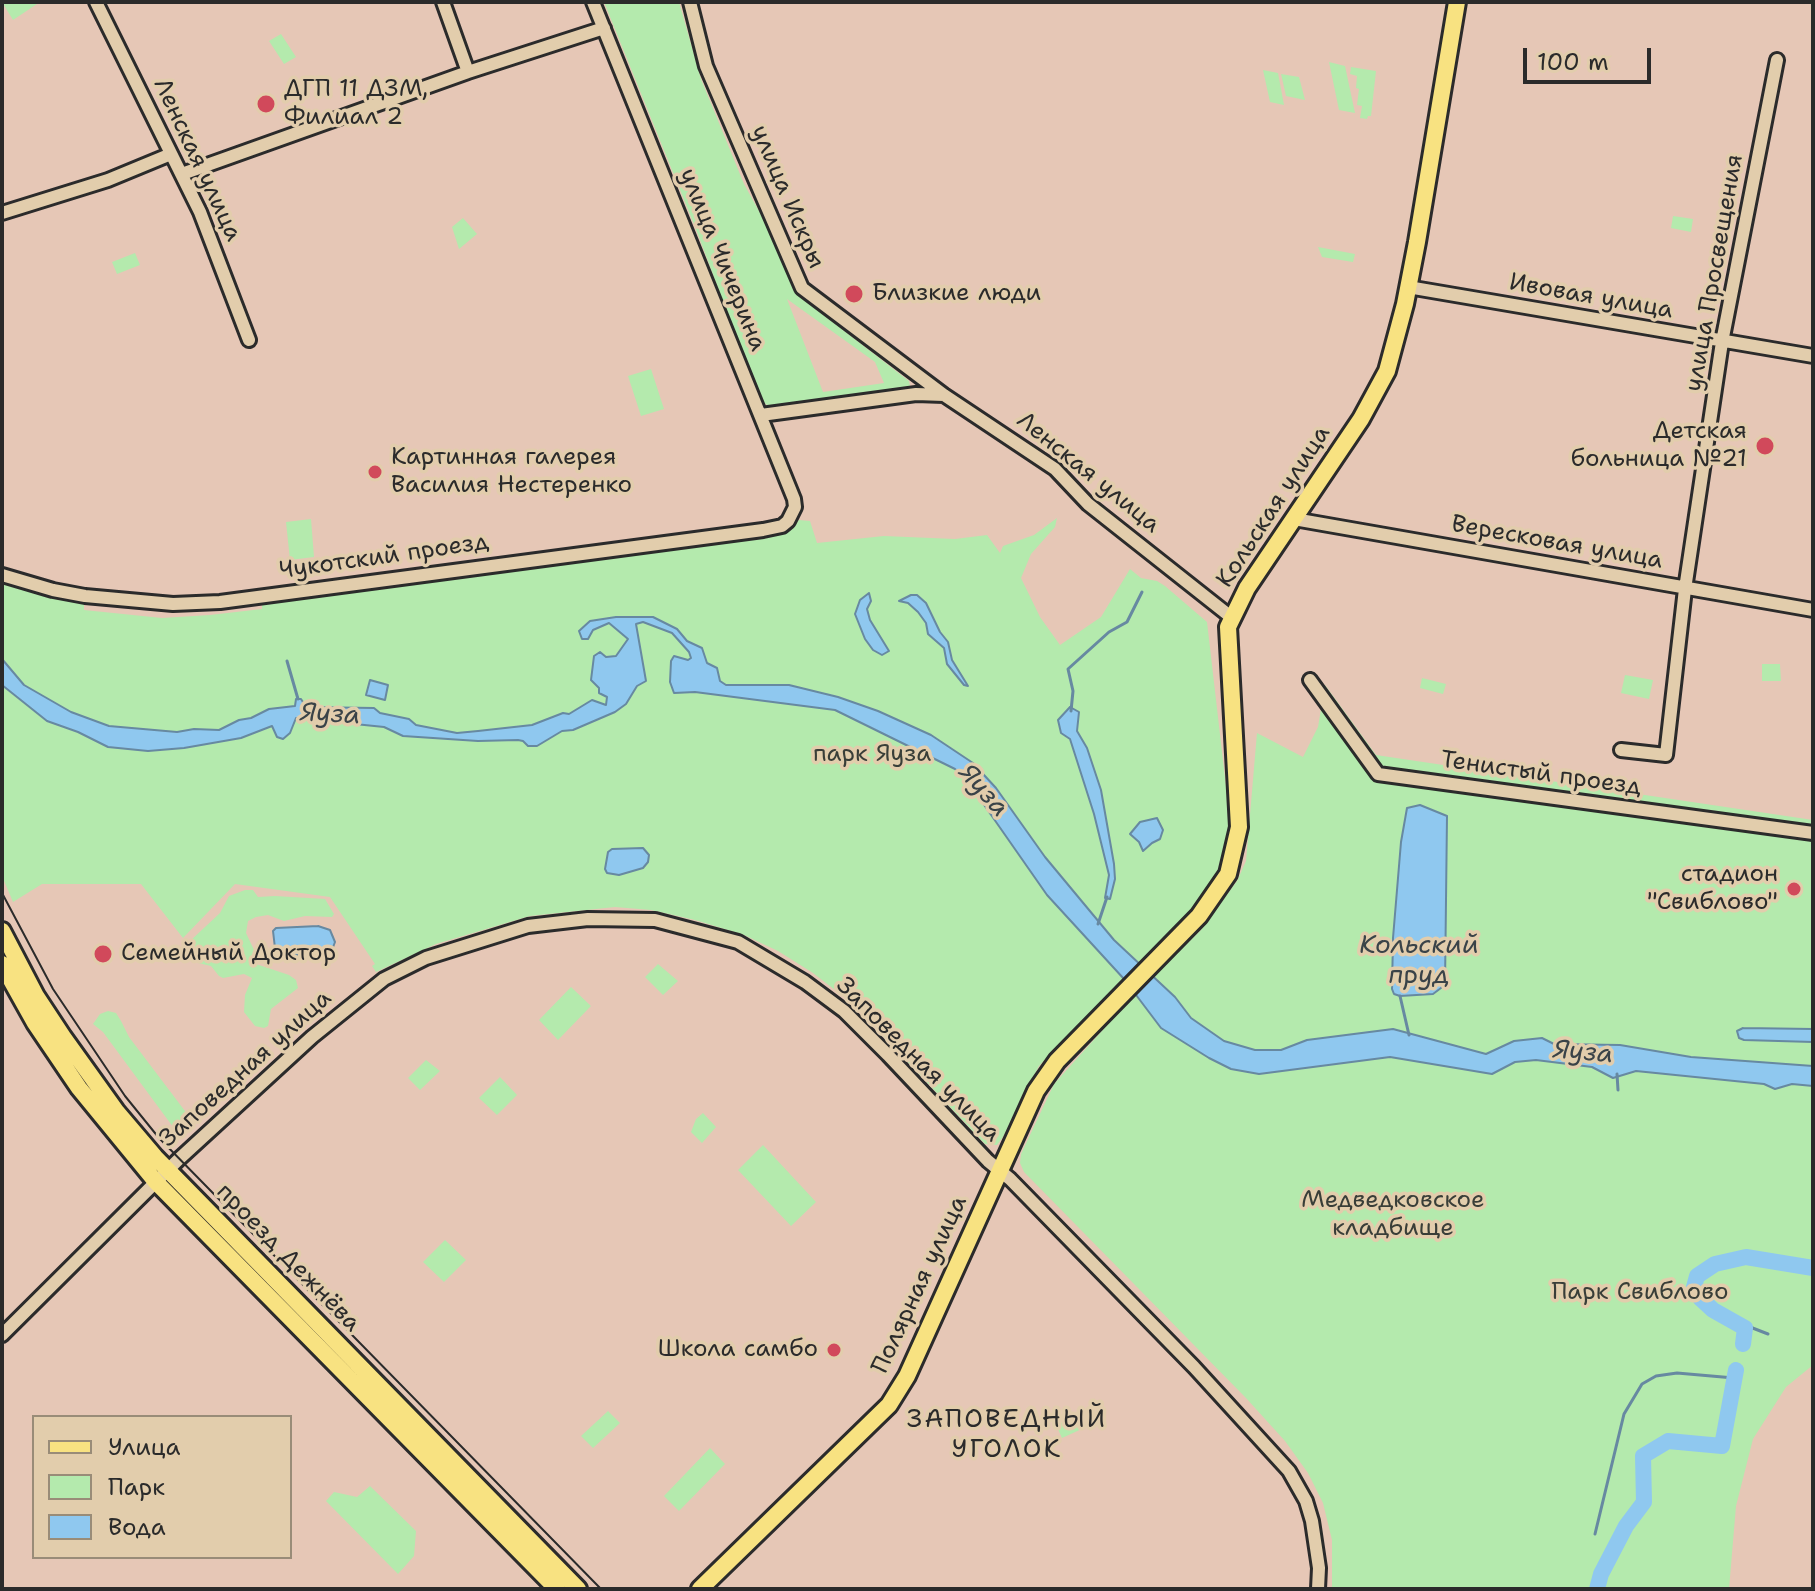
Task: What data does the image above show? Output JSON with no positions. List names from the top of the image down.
{
  "streets": {
    "main road": ["Кольская улица", "проезд Дежнёва", "Полярная улица"],
    "street": [
      "Ленская улица",
      "улица Искры",
      "улица Чичерина",
      "улица Просвещения",
      "Ивовая улица",
      "Вересковая улица",
      "Чукотский проезд",
      "Тенистый проезд",
      "Заповедная улица"
    ]
  },
  "crossings": [
    ["Ленская улица", "улица Искры"],
    ["Ленская улица", "Кольская улица"],
    ["улица Чичерина", "Чукотский проезд"],
    ["улица Просвещения", "Ивовая улица"],
    ["улица Просвещения", "Вересковая улица"],
    ["Ивовая улица", "Кольская улица"],
    ["Кольская улица", "Вересковая улица"],
    ["Кольская улица", "Полярная улица"],
    ["Заповедная улица", "проезд Дежнёва"],
    ["Заповедная улица", "Полярная улица"]
  ],
  "districts": ["ЗАПОВЕДНЫЙ УГОЛОК"],
  "water": ["Яуза", "Кольский пруд"],
  "parks": ["парк Яуза", "Медведковское кладбище", "Парк Свиблово"],
  "places": [
    "ДГП 11 ДЗМ, Филиал 2",
    "Близкие люди",
    "Детская больница №21",
    "Картинная галерея Василия Нестеренко",
    "стадион \"Свиблово\"",
    "Семейный Доктор",
    "Школа самбо"
  ],
  "legend": ["Улица", "Парк", "Вода"],
  "scale_bar": "100 m"
}
